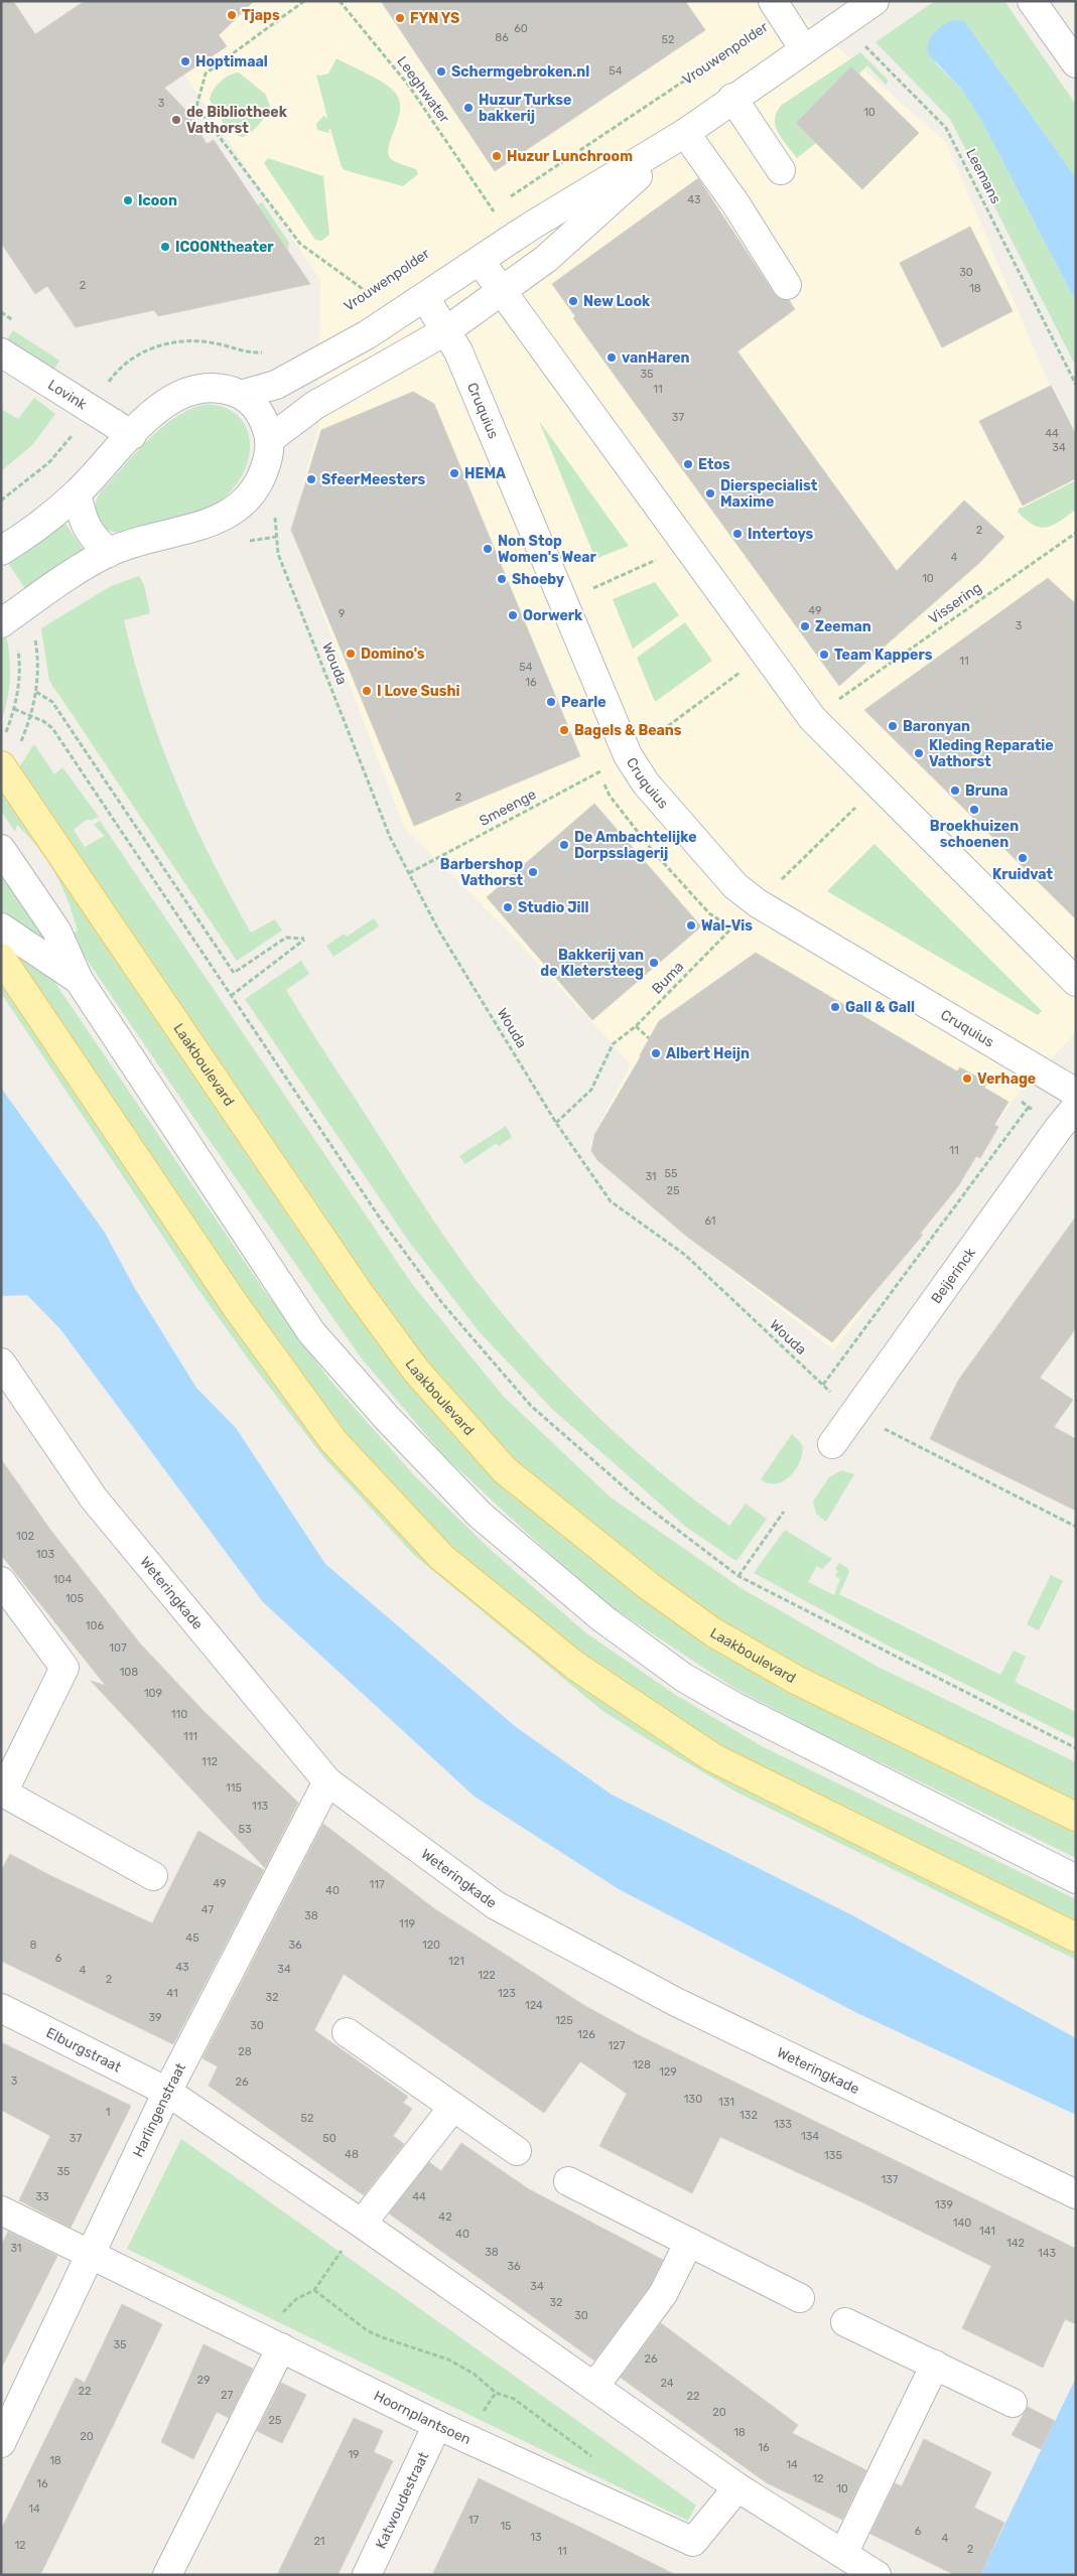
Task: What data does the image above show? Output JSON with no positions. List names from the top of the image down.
{
  "streets": {
    "main road": ["Laakboulevard"],
    "street": [
      "Lovink",
      "Cruquius",
      "Beijerinck",
      "Weteringkade",
      "Elburgstraat",
      "Harlingenstraat",
      "Hoornplantsoen",
      "Katwoudestraat"
    ],
    "path": [
      "Vrouwenpolder",
      "Leeghwater",
      "Leemans",
      "Vissering",
      "Wouda",
      "Smeenge",
      "Buma"
    ]
  },
  "crossings": [
    ["Wouda", "Smeenge"],
    ["Wouda", "Buma"],
    ["Wouda", "Beijerinck"],
    ["Weteringkade", "Harlingenstraat"],
    ["Elburgstraat", "Harlingenstraat"],
    ["Harlingenstraat", "Hoornplantsoen"],
    ["Hoornplantsoen", "Katwoudestraat"]
  ],
  "places": [
    "Tjaps",
    "FYN YS",
    "Hoptimaal",
    "Schermgebroken.nl",
    "Huzur Turkse bakkerij",
    "de Bibliotheek Vathorst",
    "Huzur Lunchroom",
    "Icoon",
    "ICOONtheater",
    "New Look",
    "vanHaren",
    "Etos",
    "HEMA",
    "SfeerMeesters",
    "Dierspecialist Maxime",
    "Intertoys",
    "Non Stop Women's Wear",
    "Shoeby",
    "Oorwerk",
    "Zeeman",
    "Domino's",
    "Team Kappers",
    "I Love Sushi",
    "Pearle",
    "Baronyan",
    "Bagels & Beans",
    "Kleding Reparatie Vathorst",
    "Bruna",
    "Broekhuizen schoenen",
    "De Ambachtelijke Dorpsslagerij",
    "Kruidvat",
    "Barbershop Vathorst",
    "Studio Jill",
    "Wal-Vis",
    "Bakkerij van de Kletersteeg",
    "Gall & Gall",
    "Albert Heijn",
    "Verhage"
  ],
  "house_numbers": [
    "60",
    "86",
    "52",
    "54",
    "3",
    "10",
    "43",
    "30",
    "2",
    "18",
    "35",
    "11",
    "37",
    "44",
    "34",
    "2",
    "4",
    "10",
    "49",
    "9",
    "3",
    "11",
    "54",
    "16",
    "2",
    "11",
    "55",
    "31",
    "25",
    "61",
    "102",
    "103",
    "104",
    "105",
    "106",
    "107",
    "108",
    "109",
    "110",
    "111",
    "112",
    "115",
    "113",
    "53",
    "49",
    "117",
    "40",
    "47",
    "38",
    "119",
    "45",
    "8",
    "36",
    "120",
    "6",
    "121",
    "43",
    "34",
    "4",
    "122",
    "2",
    "41",
    "123",
    "32",
    "124",
    "39",
    "125",
    "30",
    "126",
    "127",
    "28",
    "128",
    "129",
    "3",
    "26",
    "130",
    "131",
    "1",
    "132",
    "52",
    "133",
    "134",
    "37",
    "50",
    "48",
    "135",
    "35",
    "137",
    "33",
    "44",
    "139",
    "42",
    "140",
    "141",
    "40",
    "142",
    "31",
    "38",
    "143",
    "36",
    "34",
    "32",
    "30",
    "35",
    "26",
    "29",
    "24",
    "22",
    "27",
    "22",
    "20",
    "25",
    "18",
    "20",
    "16",
    "19",
    "18",
    "14",
    "12",
    "16",
    "10",
    "14",
    "17",
    "15",
    "6",
    "13",
    "4",
    "21",
    "12",
    "2",
    "11"
  ]
}
